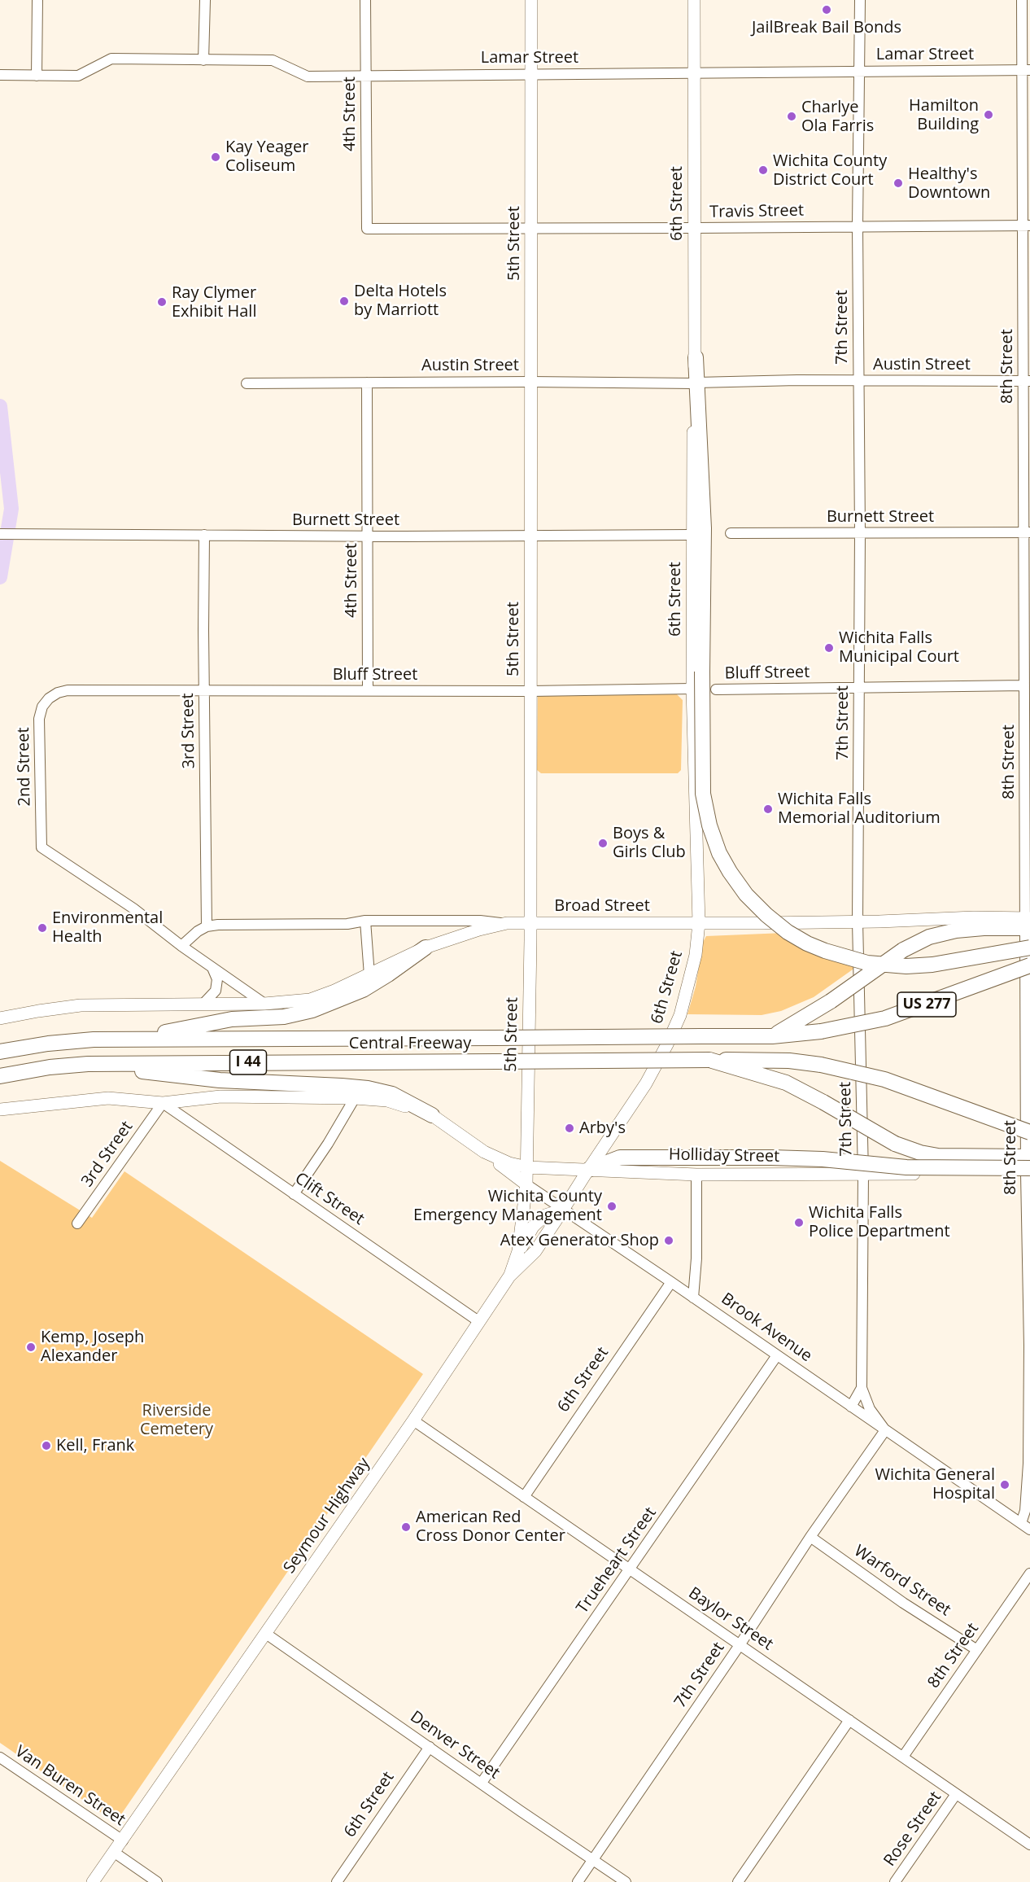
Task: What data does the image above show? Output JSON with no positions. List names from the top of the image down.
{
  "streets": {
    "highway": ["US 277", "Central Freeway", "I 44"],
    "main road": [
      "6th Street",
      "5th Street",
      "Broad Street",
      "Holliday Street",
      "Brook Avenue",
      "Seymour Highway"
    ],
    "street": [
      "Lamar Street",
      "4th Street",
      "Travis Street",
      "7th Street",
      "Austin Street",
      "8th Street",
      "Burnett Street",
      "Bluff Street",
      "3rd Street",
      "2nd Street",
      "Clift Street",
      "Trueheart Street",
      "Warford Street",
      "Baylor Street",
      "Denver Street",
      "Van Buren Street",
      "Rose Street"
    ]
  },
  "crossings": [
    ["Lamar Street", "4th Street"],
    ["Lamar Street", "6th Street"],
    ["Lamar Street", "5th Street"],
    ["Lamar Street", "7th Street"],
    ["Lamar Street", "8th Street"],
    ["4th Street", "Travis Street"],
    ["4th Street", "Austin Street"],
    ["4th Street", "Burnett Street"],
    ["4th Street", "Bluff Street"],
    ["6th Street", "Travis Street"],
    ["6th Street", "Austin Street"],
    ["6th Street", "Burnett Street"],
    ["6th Street", "Bluff Street"],
    ["6th Street", "Broad Street"],
    ["6th Street", "Holliday Street"],
    ["6th Street", "Brook Avenue"],
    ["6th Street", "Seymour Highway"],
    ["6th Street", "Baylor Street"],
    ["6th Street", "Denver Street"],
    ["Travis Street", "5th Street"],
    ["Travis Street", "7th Street"],
    ["Travis Street", "8th Street"],
    ["5th Street", "Austin Street"],
    ["5th Street", "Burnett Street"],
    ["5th Street", "Bluff Street"],
    ["5th Street", "Broad Street"],
    ["5th Street", "Holliday Street"],
    ["5th Street", "Brook Avenue"],
    ["5th Street", "Seymour Highway"],
    ["7th Street", "Austin Street"],
    ["7th Street", "Burnett Street"],
    ["7th Street", "Bluff Street"],
    ["7th Street", "Broad Street"],
    ["7th Street", "Holliday Street"],
    ["7th Street", "Brook Avenue"],
    ["7th Street", "Warford Street"],
    ["7th Street", "Baylor Street"],
    ["7th Street", "Denver Street"],
    ["Austin Street", "8th Street"],
    ["8th Street", "Burnett Street"],
    ["8th Street", "Bluff Street"],
    ["8th Street", "Broad Street"],
    ["8th Street", "Holliday Street"],
    ["8th Street", "Brook Avenue"],
    ["8th Street", "Warford Street"],
    ["8th Street", "Baylor Street"],
    ["Burnett Street", "3rd Street"],
    ["Bluff Street", "3rd Street"],
    ["Bluff Street", "2nd Street"],
    ["3rd Street", "Broad Street"],
    ["3rd Street", "Clift Street"],
    ["Holliday Street", "Brook Avenue"],
    ["Holliday Street", "Seymour Highway"],
    ["Clift Street", "Seymour Highway"],
    ["Brook Avenue", "Seymour Highway"],
    ["Brook Avenue", "Trueheart Street"],
    ["Seymour Highway", "Baylor Street"],
    ["Seymour Highway", "Denver Street"],
    ["Seymour Highway", "Van Buren Street"],
    ["Trueheart Street", "Baylor Street"],
    ["Trueheart Street", "Denver Street"],
    ["Baylor Street", "Rose Street"]
  ],
  "parks": ["Riverside Cemetery"],
  "places": [
    "JailBreak Bail Bonds",
    "Hamilton Building",
    "Charlye Ola Farris",
    "Kay Yeager Coliseum",
    "Wichita County District Court",
    "Healthy's Downtown",
    "Delta Hotels by Marriott",
    "Ray Clymer Exhibit Hall",
    "Wichita Falls Municipal Court",
    "Wichita Falls Memorial Auditorium",
    "Boys & Girls Club",
    "Environmental Health",
    "Arby's",
    "Wichita County Emergency Management",
    "Wichita Falls Police Department",
    "Atex Generator Shop",
    "Kemp, Joseph Alexander",
    "Kell, Frank",
    "Wichita General Hospital",
    "American Red Cross Donor Center"
  ]
}
